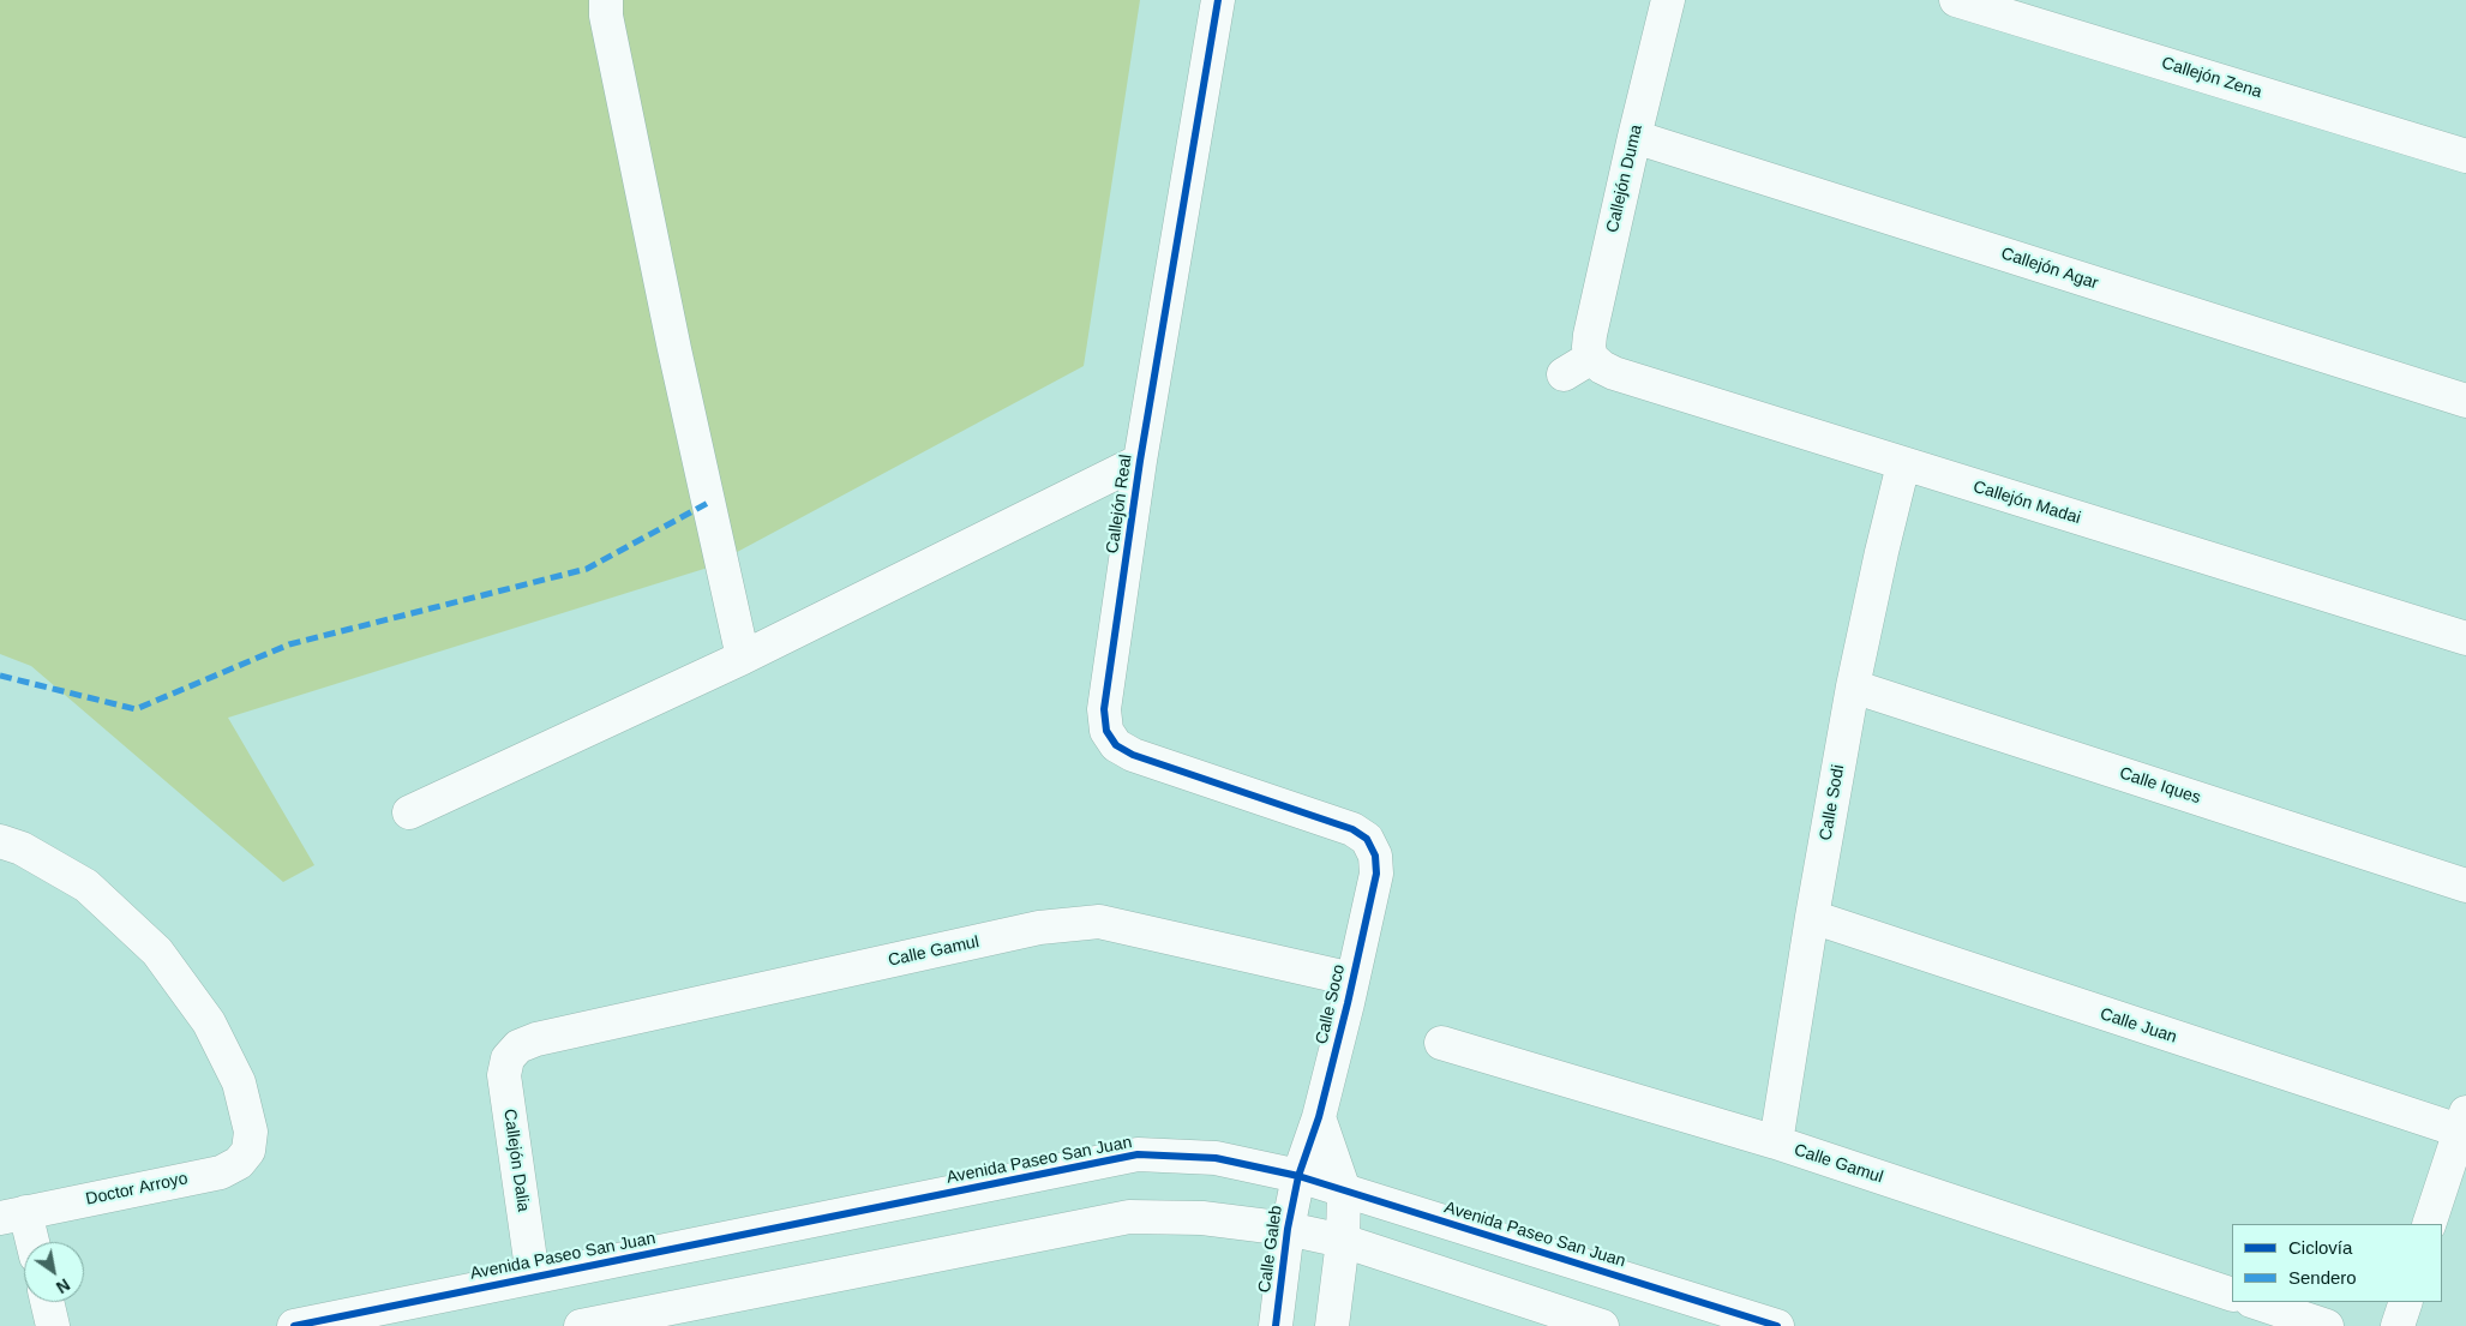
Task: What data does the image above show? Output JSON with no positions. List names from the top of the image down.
{
  "streets": {
    "street": [
      "Callejón Zena",
      "Callejón Duma",
      "Callejón Agar",
      "Callejón Madai",
      "Callejón Real",
      "Calle Iques",
      "Calle Sodi",
      "Calle Gamul",
      "Calle Soco",
      "Calle Juan",
      "Callejón Dalia",
      "Avenida Paseo San Juan",
      "Doctor Arroyo",
      "Calle Galeb"
    ]
  },
  "crossings": [
    ["Callejón Duma", "Callejón Agar"],
    ["Callejón Duma", "Callejón Madai"],
    ["Callejón Madai", "Calle Sodi"],
    ["Callejón Real", "Calle Soco"],
    ["Calle Iques", "Calle Sodi"],
    ["Calle Sodi", "Calle Gamul"],
    ["Calle Sodi", "Calle Juan"],
    ["Calle Gamul", "Calle Soco"],
    ["Calle Gamul", "Callejón Dalia"],
    ["Calle Soco", "Avenida Paseo San Juan"],
    ["Calle Soco", "Calle Galeb"],
    ["Callejón Dalia", "Avenida Paseo San Juan"],
    ["Avenida Paseo San Juan", "Calle Galeb"]
  ],
  "legend": ["Ciclovía", "Sendero"],
  "north": "bottom right"
}
